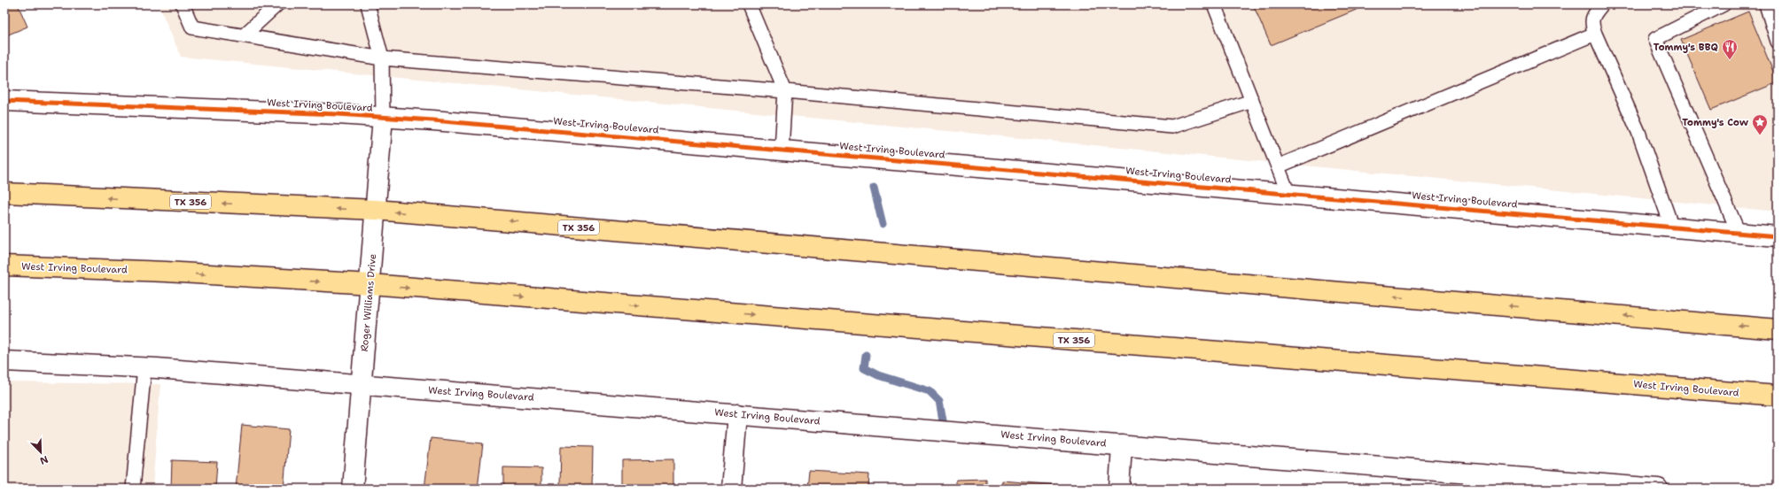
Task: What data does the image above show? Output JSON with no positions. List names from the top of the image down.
{
  "streets": {
    "main road": ["West Irving Boulevard", "TX 356"],
    "street": ["Roger Williams Drive"]
  },
  "crossings": [
    ["West Irving Boulevard", "Roger Williams Drive"],
    ["TX 356", "Roger Williams Drive"]
  ],
  "places": {
    "restaurant": ["Tommy's BBQ"],
    "place": ["Tommy's Cow"]
  },
  "north": "bottom right"
}
